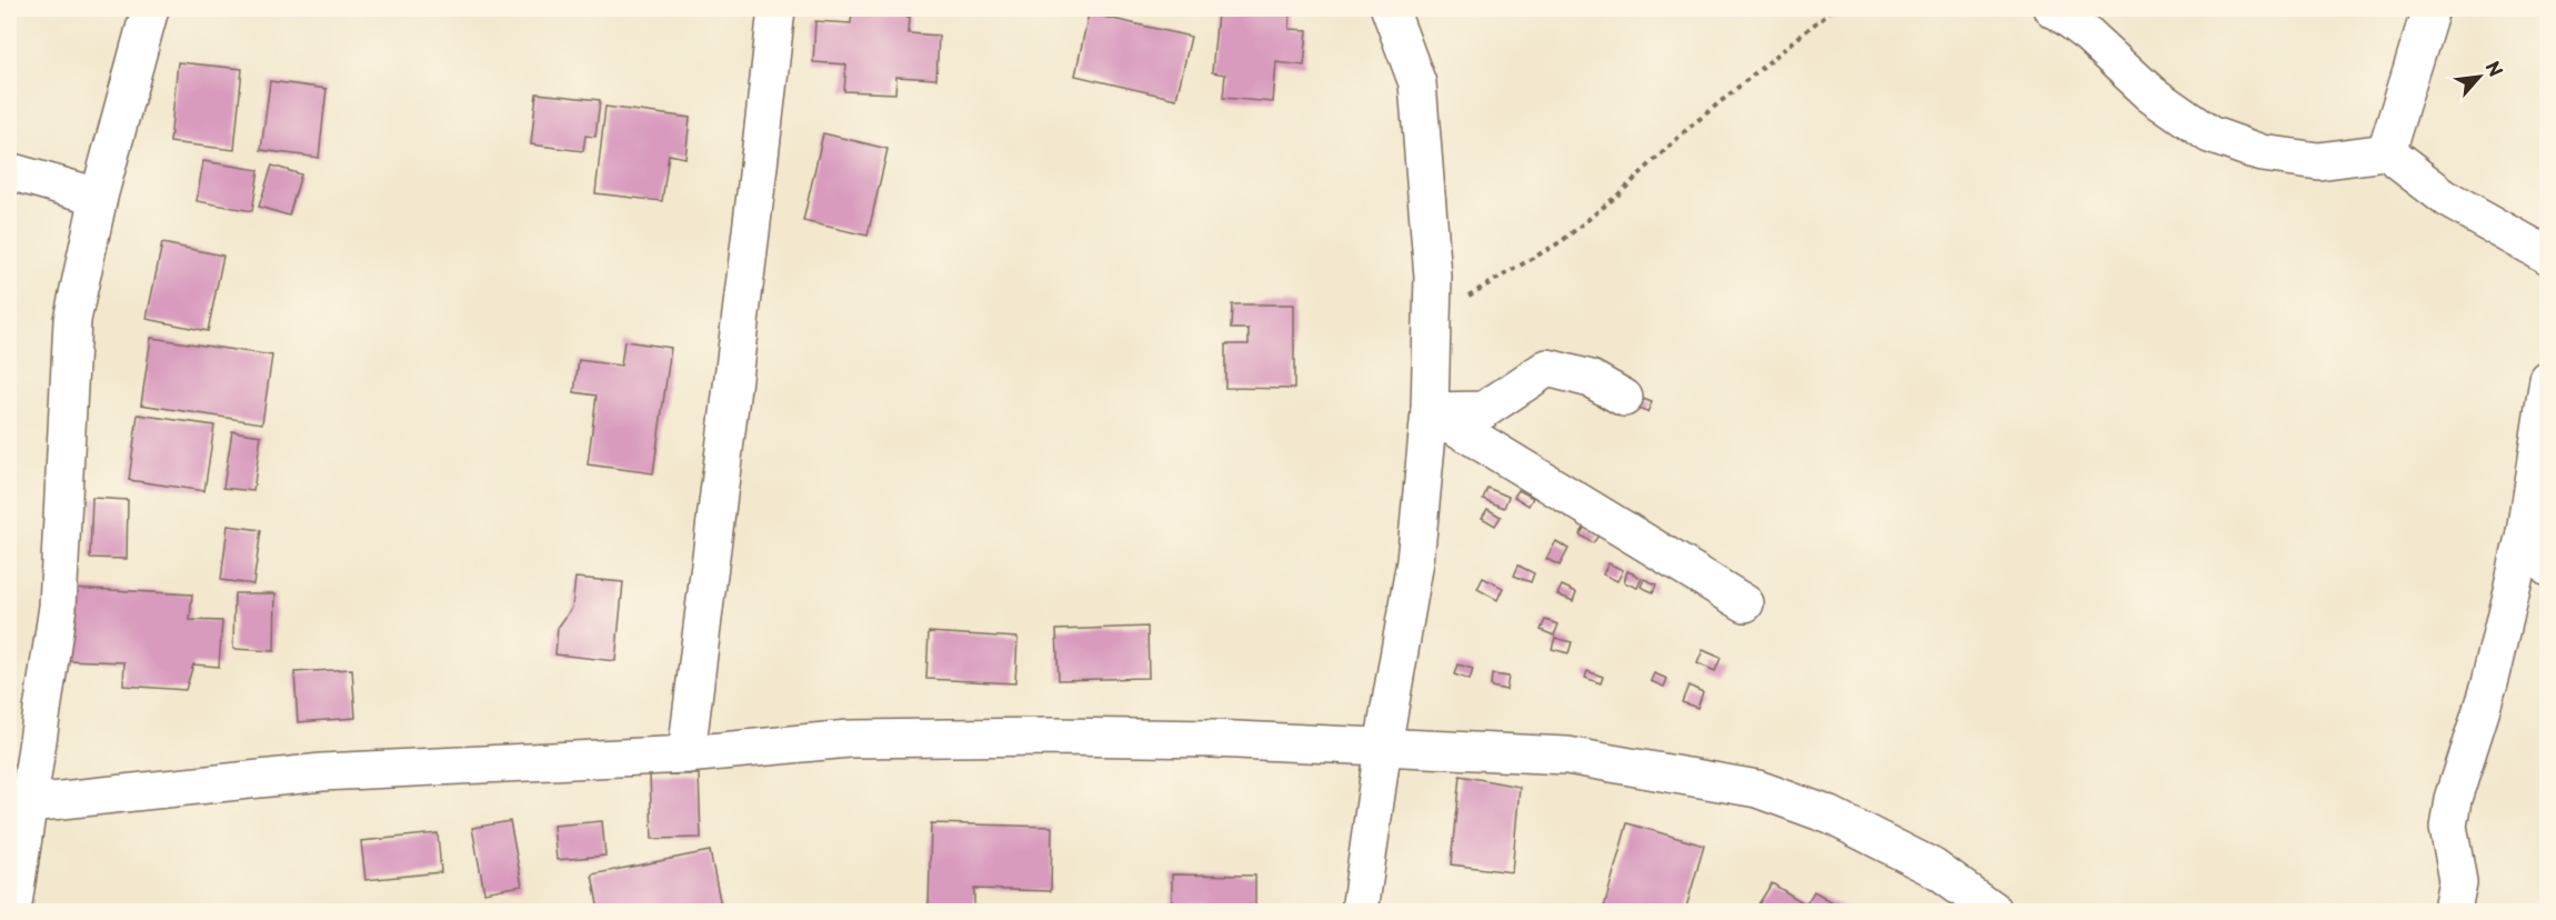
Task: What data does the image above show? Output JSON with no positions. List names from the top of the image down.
{
  "north": "top right"
}
